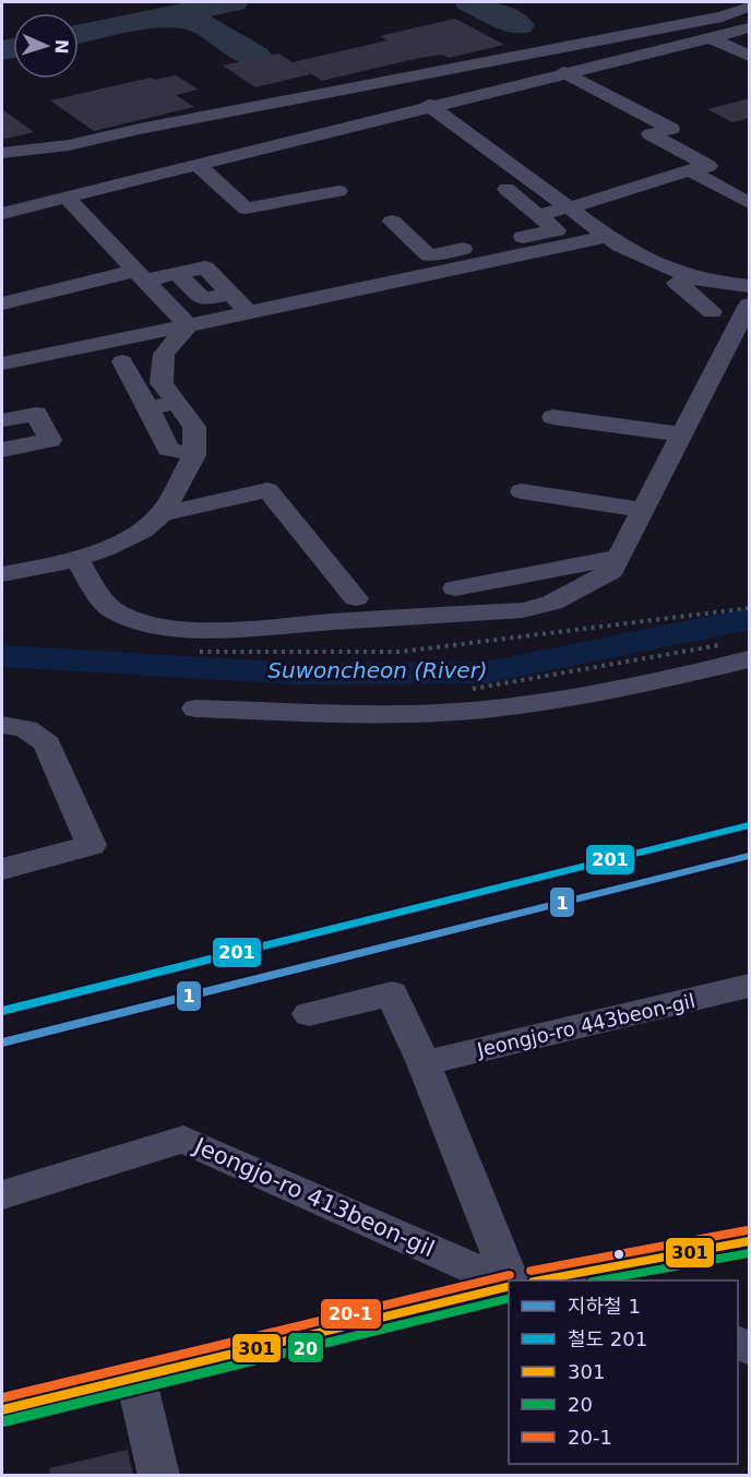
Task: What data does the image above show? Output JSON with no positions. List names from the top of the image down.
{
  "streets": {
    "street": ["Jeongjo-ro 443beon-gil", "Jeongjo-ro 413beon-gil"]
  },
  "water": ["Suwoncheon (River)"],
  "lines": [
    "rail line 201",
    "metro line 1",
    "transit line 20-1",
    "transit line 301",
    "transit line 20"
  ],
  "legend": [
    "지하철 1",
    "철도 201",
    "301",
    "20",
    "20-1"
  ],
  "north": "right"
}
